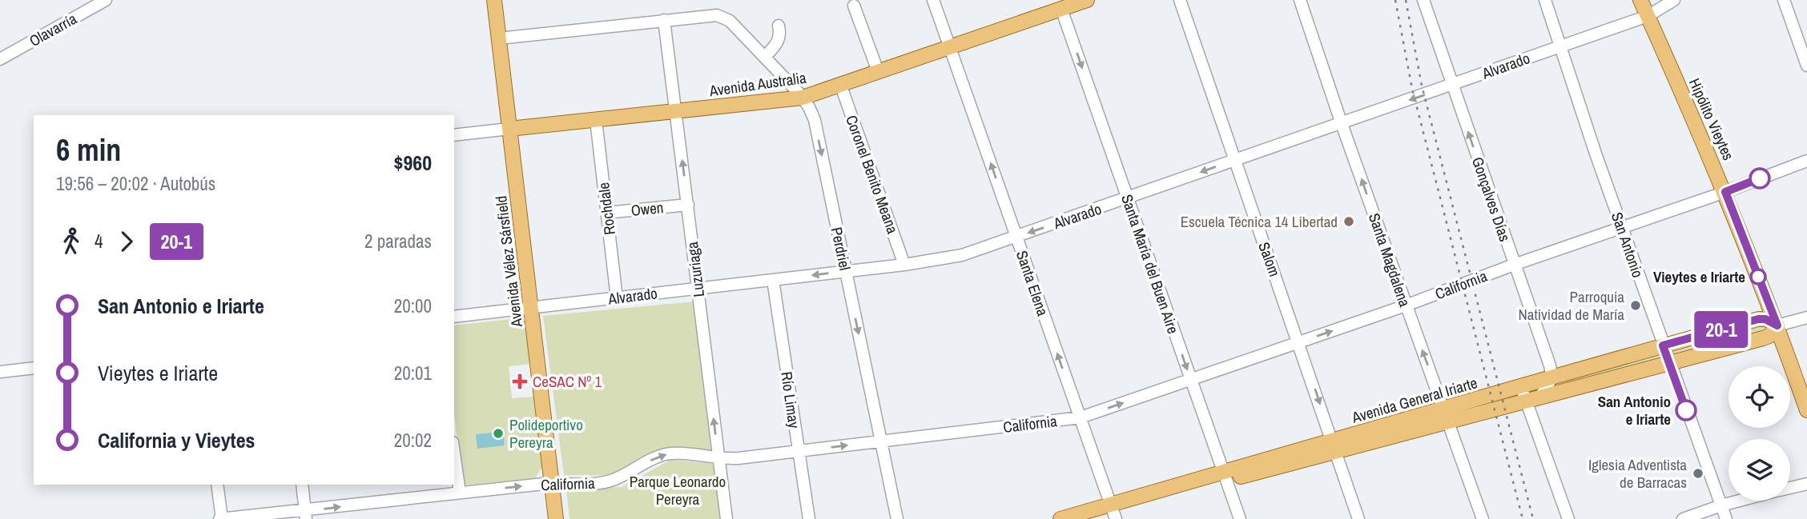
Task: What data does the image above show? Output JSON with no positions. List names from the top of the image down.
{
  "streets": {
    "main road": [
      "Avenida Australia",
      "Hipólito Vieytes",
      "Avenida Vélez Sársfield",
      "Avenida General Iriarte"
    ],
    "street": [
      "Olavarría",
      "Alvarado",
      "Coronel Benito Meana",
      "Gonçalves Días",
      "Rochdale",
      "Owen",
      "San Antonio",
      "Perdriel",
      "Salom",
      "Santa Magdalena",
      "Santa María del Buen Aire",
      "Luzuriaga",
      "Santa Elena",
      "California",
      "Río Limay"
    ]
  },
  "crossings": [
    ["Alvarado", "Hipólito Vieytes"],
    ["Alvarado", "Coronel Benito Meana"],
    ["Alvarado", "Gonçalves Días"],
    ["Alvarado", "Rochdale"],
    ["Alvarado", "San Antonio"],
    ["Alvarado", "Perdriel"],
    ["Alvarado", "Salom"],
    ["Alvarado", "Santa Magdalena"],
    ["Alvarado", "Avenida Vélez Sársfield"],
    ["Alvarado", "Santa María del Buen Aire"],
    ["Alvarado", "Luzuriaga"],
    ["Alvarado", "Santa Elena"],
    ["Alvarado", "Río Limay"],
    ["Avenida Australia", "Coronel Benito Meana"],
    ["Avenida Australia", "Rochdale"],
    ["Avenida Australia", "Perdriel"],
    ["Avenida Australia", "Avenida Vélez Sársfield"],
    ["Avenida Australia", "Santa María del Buen Aire"],
    ["Avenida Australia", "Luzuriaga"],
    ["Avenida Australia", "Santa Elena"],
    ["Hipólito Vieytes", "California"],
    ["Hipólito Vieytes", "Avenida General Iriarte"],
    ["Gonçalves Días", "California"],
    ["Gonçalves Días", "Avenida General Iriarte"],
    ["Rochdale", "Owen"],
    ["Owen", "Luzuriaga"],
    ["San Antonio", "California"],
    ["San Antonio", "Avenida General Iriarte"],
    ["Perdriel", "Luzuriaga"],
    ["Perdriel", "California"],
    ["Salom", "California"],
    ["Salom", "Avenida General Iriarte"],
    ["Santa Magdalena", "California"],
    ["Santa Magdalena", "Avenida General Iriarte"],
    ["Avenida Vélez Sársfield", "California"],
    ["Santa María del Buen Aire", "California"],
    ["Santa María del Buen Aire", "Avenida General Iriarte"],
    ["Luzuriaga", "California"],
    ["Santa Elena", "California"],
    ["Santa Elena", "Avenida General Iriarte"],
    ["California", "Río Limay"]
  ],
  "one_way": [
    "Gonçalves Días",
    "Perdriel",
    "Santa Magdalena",
    "Santa María del Buen Aire",
    "Luzuriaga",
    "Santa Elena",
    "California"
  ],
  "parks": ["Parque Leonardo Pereyra"],
  "places": {
    "other": [
      "Escuela Técnica 14 Libertad",
      "Vieytes e Iriarte",
      "Parroquia Natividad de María",
      "San Antonio e Iriarte",
      "Polideportivo Pereyra",
      "Iglesia Adventista de Barracas"
    ],
    "health": ["CeSAC Nº 1"]
  },
  "lines": ["bus line 20-1"],
  "page": {
    "on_map": "20-1",
    "heading": ["6 min", "19:56 – 20:02 · Autobús", "$960"],
    "legs": ["4", "20-1", "2 paradas"],
    "list": [
      {
        "name": "San Antonio e Iriarte",
        "value": "20:00"
      },
      {
        "name": "Vieytes e Iriarte",
        "value": "20:01"
      },
      {
        "name": "California y Vieytes",
        "value": "20:02"
      }
    ]
  }
}
